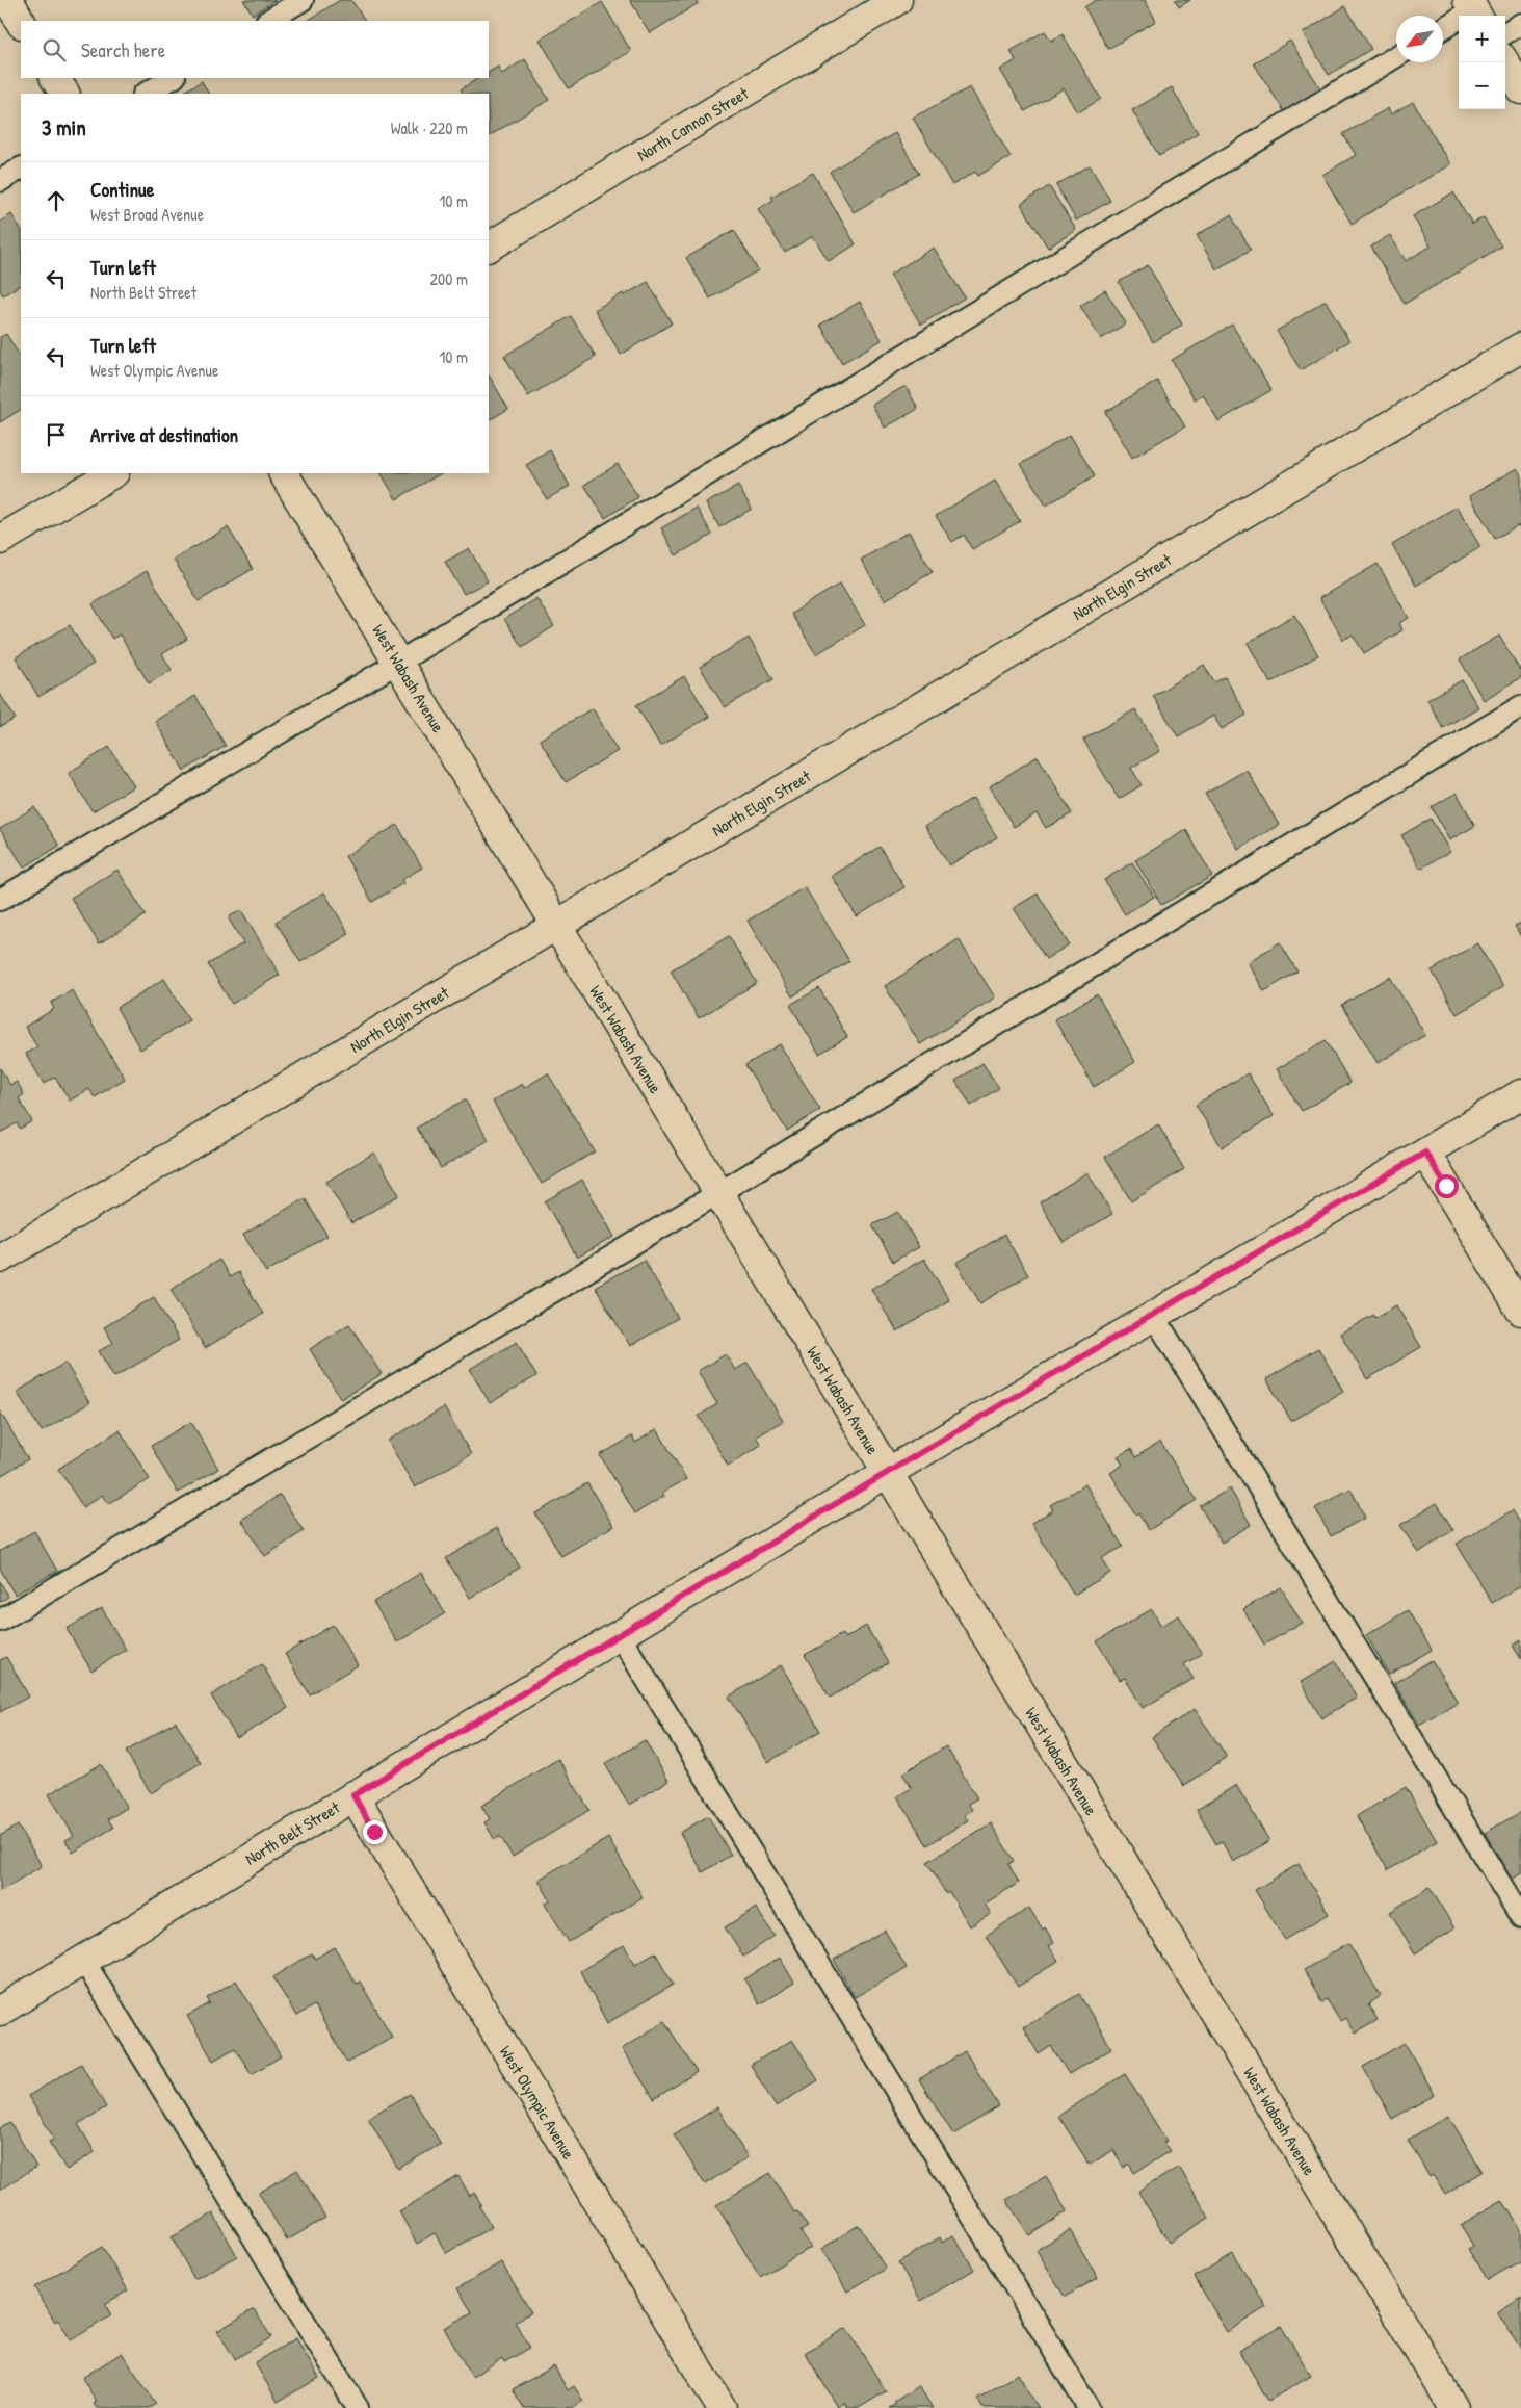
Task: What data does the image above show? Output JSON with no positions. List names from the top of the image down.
{
  "streets": {
    "street": [
      "North Cannon Street",
      "North Elgin Street",
      "West Wabash Avenue",
      "North Belt Street",
      "West Olympic Avenue"
    ]
  },
  "crossings": [
    ["North Elgin Street", "West Wabash Avenue"],
    ["West Wabash Avenue", "North Belt Street"],
    ["North Belt Street", "West Olympic Avenue"]
  ],
  "north": "bottom left",
  "page": {
    "map_buttons": ["+", "−"],
    "search": "Search here",
    "heading": ["3 min", "Walk · 220 m"],
    "list": [
      ["Continue", "West Broad Avenue", "10 m"],
      ["Turn left", "North Belt Street", "200 m"],
      ["Turn left", "West Olympic Avenue", "10 m"],
      "Arrive at destination"
    ]
  }
}
